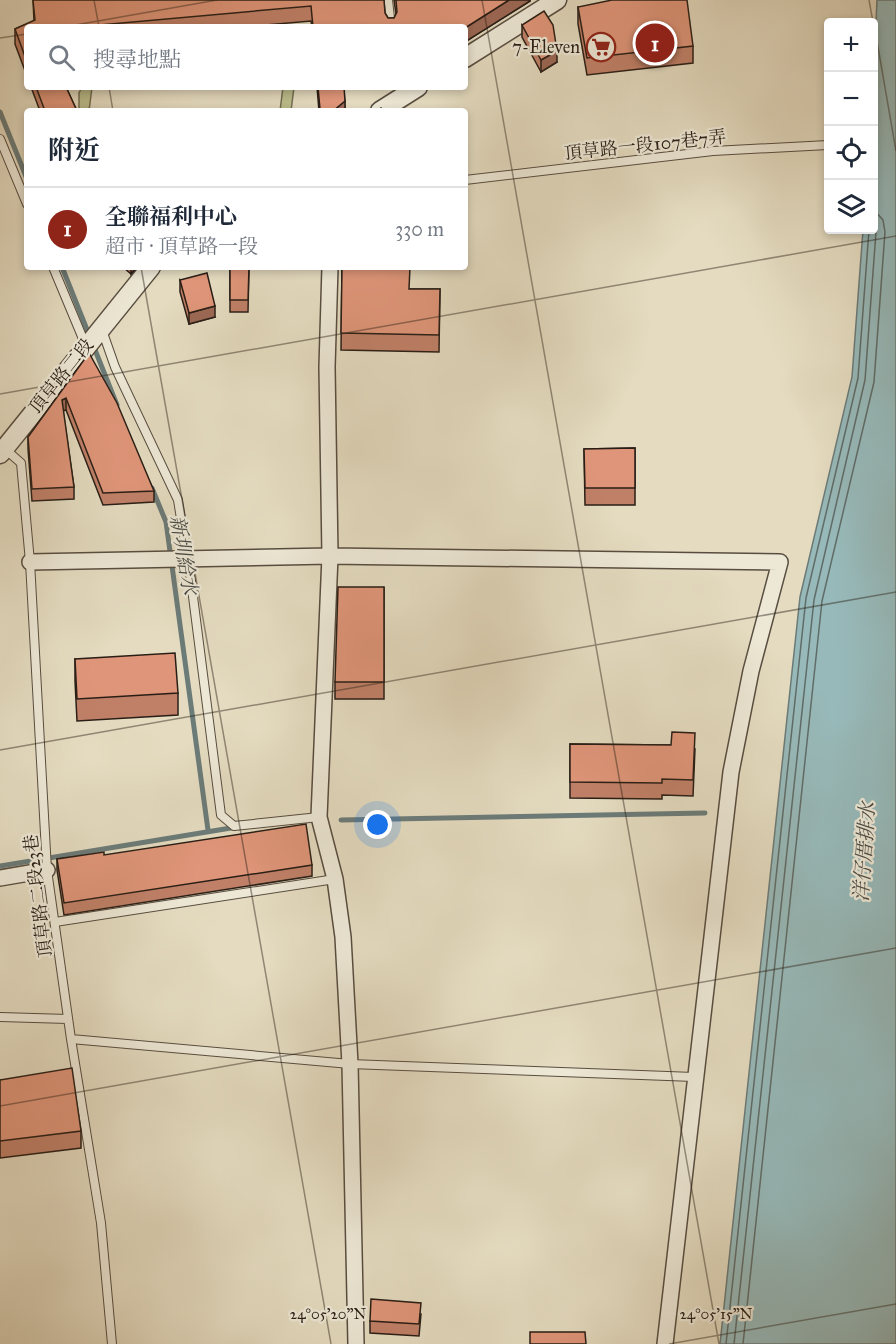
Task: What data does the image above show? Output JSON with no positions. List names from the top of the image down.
{
  "streets": {
    "street": ["頂草路二段"],
    "lane": ["頂草路一段107巷7弄", "頂草路二段23巷"]
  },
  "crossings": [
    ["頂草路二段", "頂草路二段23巷"]
  ],
  "water": ["新圳給水", "洋仔厝排水"],
  "places": {
    "supermarket": ["7-Eleven"]
  },
  "page": {
    "map_buttons": ["+", "−"],
    "pins": "1",
    "search": "搜尋地點",
    "heading": "附近",
    "list": [
      {
        "mark": "1",
        "name": "全聯福利中心",
        "note": "超市 · 頂草路一段",
        "value": "330 m"
      }
    ]
  },
  "coordinates": ["24°05'20\"N", "24°05'15\"N"]
}
